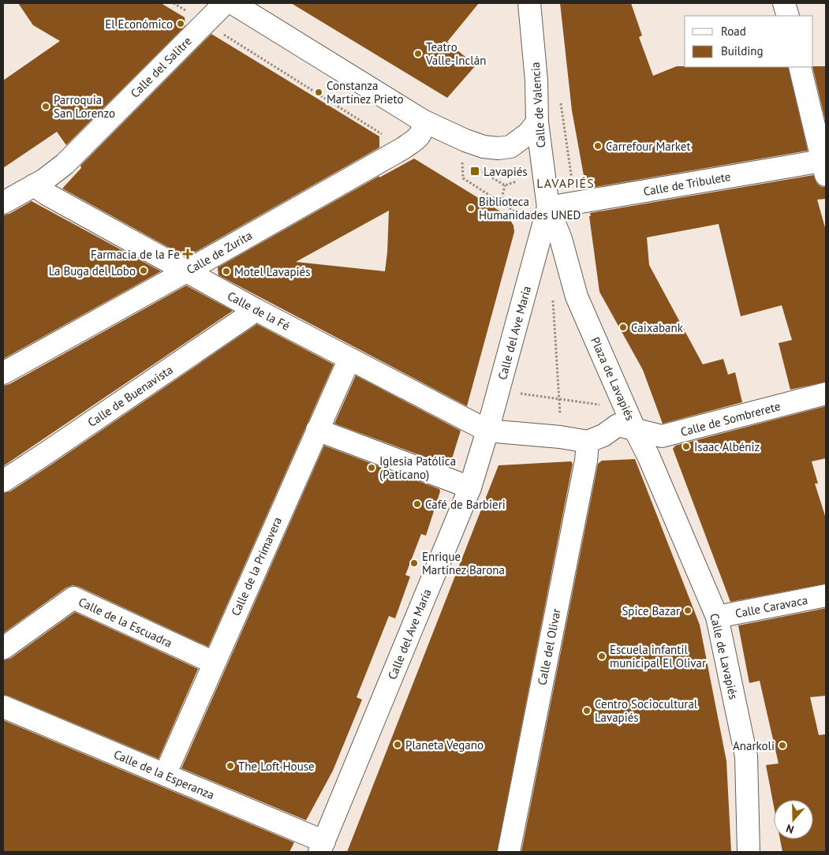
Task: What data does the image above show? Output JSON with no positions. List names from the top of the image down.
{
  "streets": {
    "street": [
      "Calle del Salitre",
      "Calle de Valencia",
      "Calle de Tribulete",
      "Calle de Zurita",
      "Calle de la Fé",
      "Calle del Ave María",
      "Plaza de Lavapiés",
      "Calle de Buenavista",
      "Calle de Sombrerete",
      "Calle de la Primavera",
      "Calle Caravaca",
      "Calle de la Escuadra",
      "Calle del Olivar",
      "Calle de Lavapiés",
      "Calle de la Esperanza"
    ]
  },
  "crossings": [
    ["Calle del Salitre", "Calle de la Fé"],
    ["Calle de Valencia", "Calle de Tribulete"],
    ["Calle de Valencia", "Calle del Ave María"],
    ["Calle de Valencia", "Plaza de Lavapiés"],
    ["Calle de Tribulete", "Calle del Ave María"],
    ["Calle de Tribulete", "Plaza de Lavapiés"],
    ["Calle de Zurita", "Calle de la Fé"],
    ["Calle de la Fé", "Calle del Ave María"],
    ["Calle de la Fé", "Calle de Buenavista"],
    ["Calle de la Fé", "Calle de la Primavera"],
    ["Calle del Ave María", "Plaza de Lavapiés"],
    ["Calle del Ave María", "Calle de la Esperanza"],
    ["Plaza de Lavapiés", "Calle de Sombrerete"],
    ["Plaza de Lavapiés", "Calle del Olivar"],
    ["Plaza de Lavapiés", "Calle de Lavapiés"],
    ["Calle de Sombrerete", "Calle de Lavapiés"],
    ["Calle de la Primavera", "Calle de la Escuadra"],
    ["Calle de la Primavera", "Calle de la Esperanza"],
    ["Calle Caravaca", "Calle de Lavapiés"]
  ],
  "districts": ["LAVAPIÉS"],
  "places": {
    "other": [
      "El Económico",
      "Teatro Valle-Inclán",
      "Constanza Martínez Prieto",
      "Parroquia San Lorenzo",
      "Carrefour Market",
      "Biblioteca Humanidades UNED",
      "La Buga del Lobo",
      "Motel Lavapiés",
      "Caixabank",
      "Isaac Albéniz",
      "Iglesia Patólica (Paticano)",
      "Café de Barbieri",
      "Enrique Martínez Barona",
      "Spice Bazar",
      "Escuela infantil municipal El Olivar",
      "Centro Sociocultural Lavapiés",
      "Planeta Vegano",
      "Anarkoli",
      "The Loft House"
    ],
    "transit": ["Lavapiés"],
    "health": ["Farmacia de la Fe"]
  },
  "legend": ["Road", "Building"],
  "north": "bottom"
}
